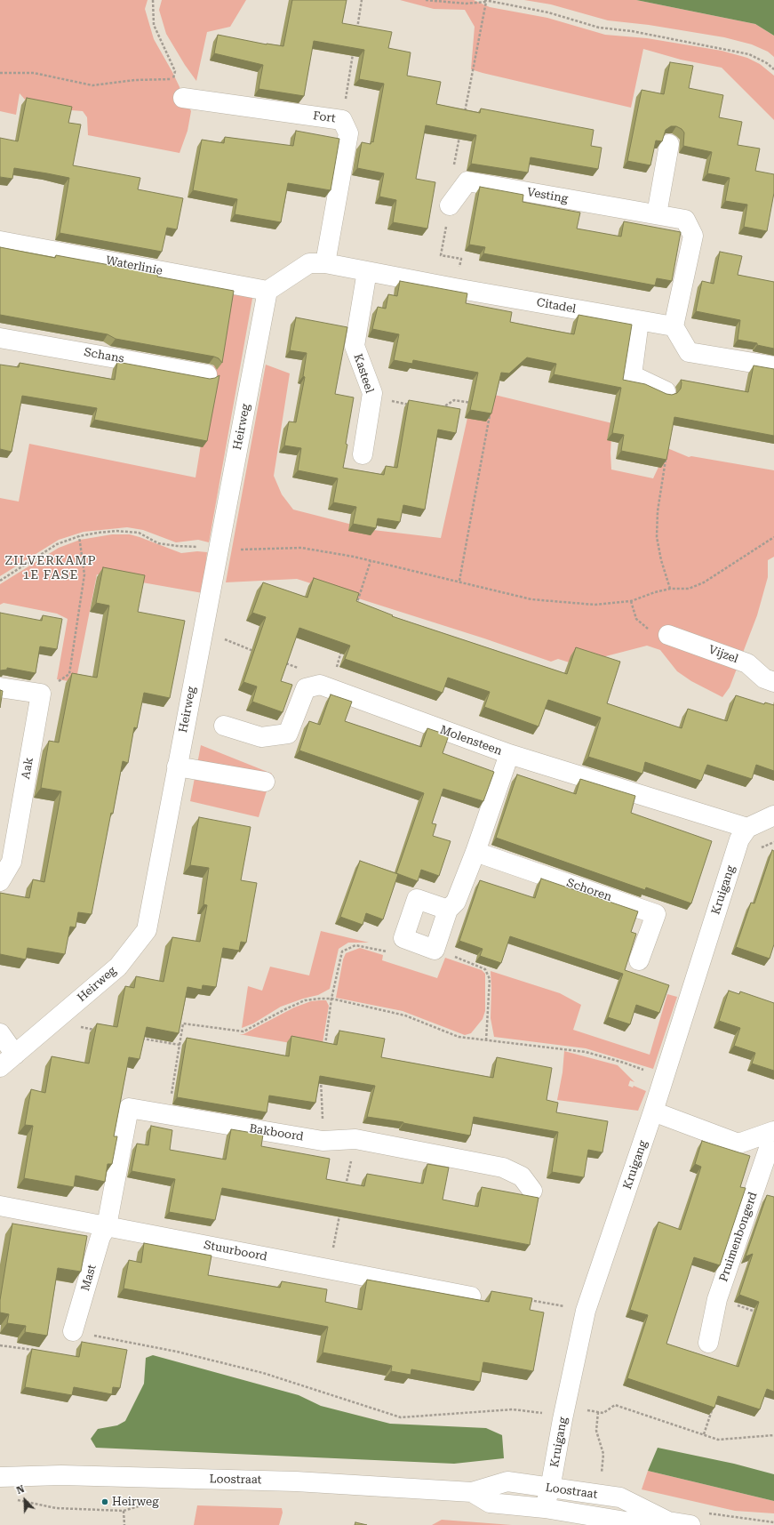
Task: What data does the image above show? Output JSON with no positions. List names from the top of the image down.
{
  "streets": {
    "street": [
      "Fort",
      "Vesting",
      "Waterlinie",
      "Citadel",
      "Schans",
      "Kasteel",
      "Heirweg",
      "Vijzel",
      "Molensteen",
      "Aak",
      "Schoren",
      "Kruigang",
      "Bakboord",
      "Pruimenbongerd",
      "Stuurboord",
      "Mast",
      "Loostraat"
    ]
  },
  "crossings": [
    ["Fort", "Citadel"],
    ["Vesting", "Citadel"],
    ["Waterlinie", "Citadel"],
    ["Waterlinie", "Heirweg"],
    ["Citadel", "Kasteel"],
    ["Citadel", "Heirweg"],
    ["Molensteen", "Kruigang"],
    ["Kruigang", "Loostraat"],
    ["Bakboord", "Stuurboord"],
    ["Bakboord", "Mast"],
    ["Stuurboord", "Mast"]
  ],
  "districts": ["ZILVERKAMP 1E FASE"],
  "places": ["Heirweg"],
  "north": "top left"
}
